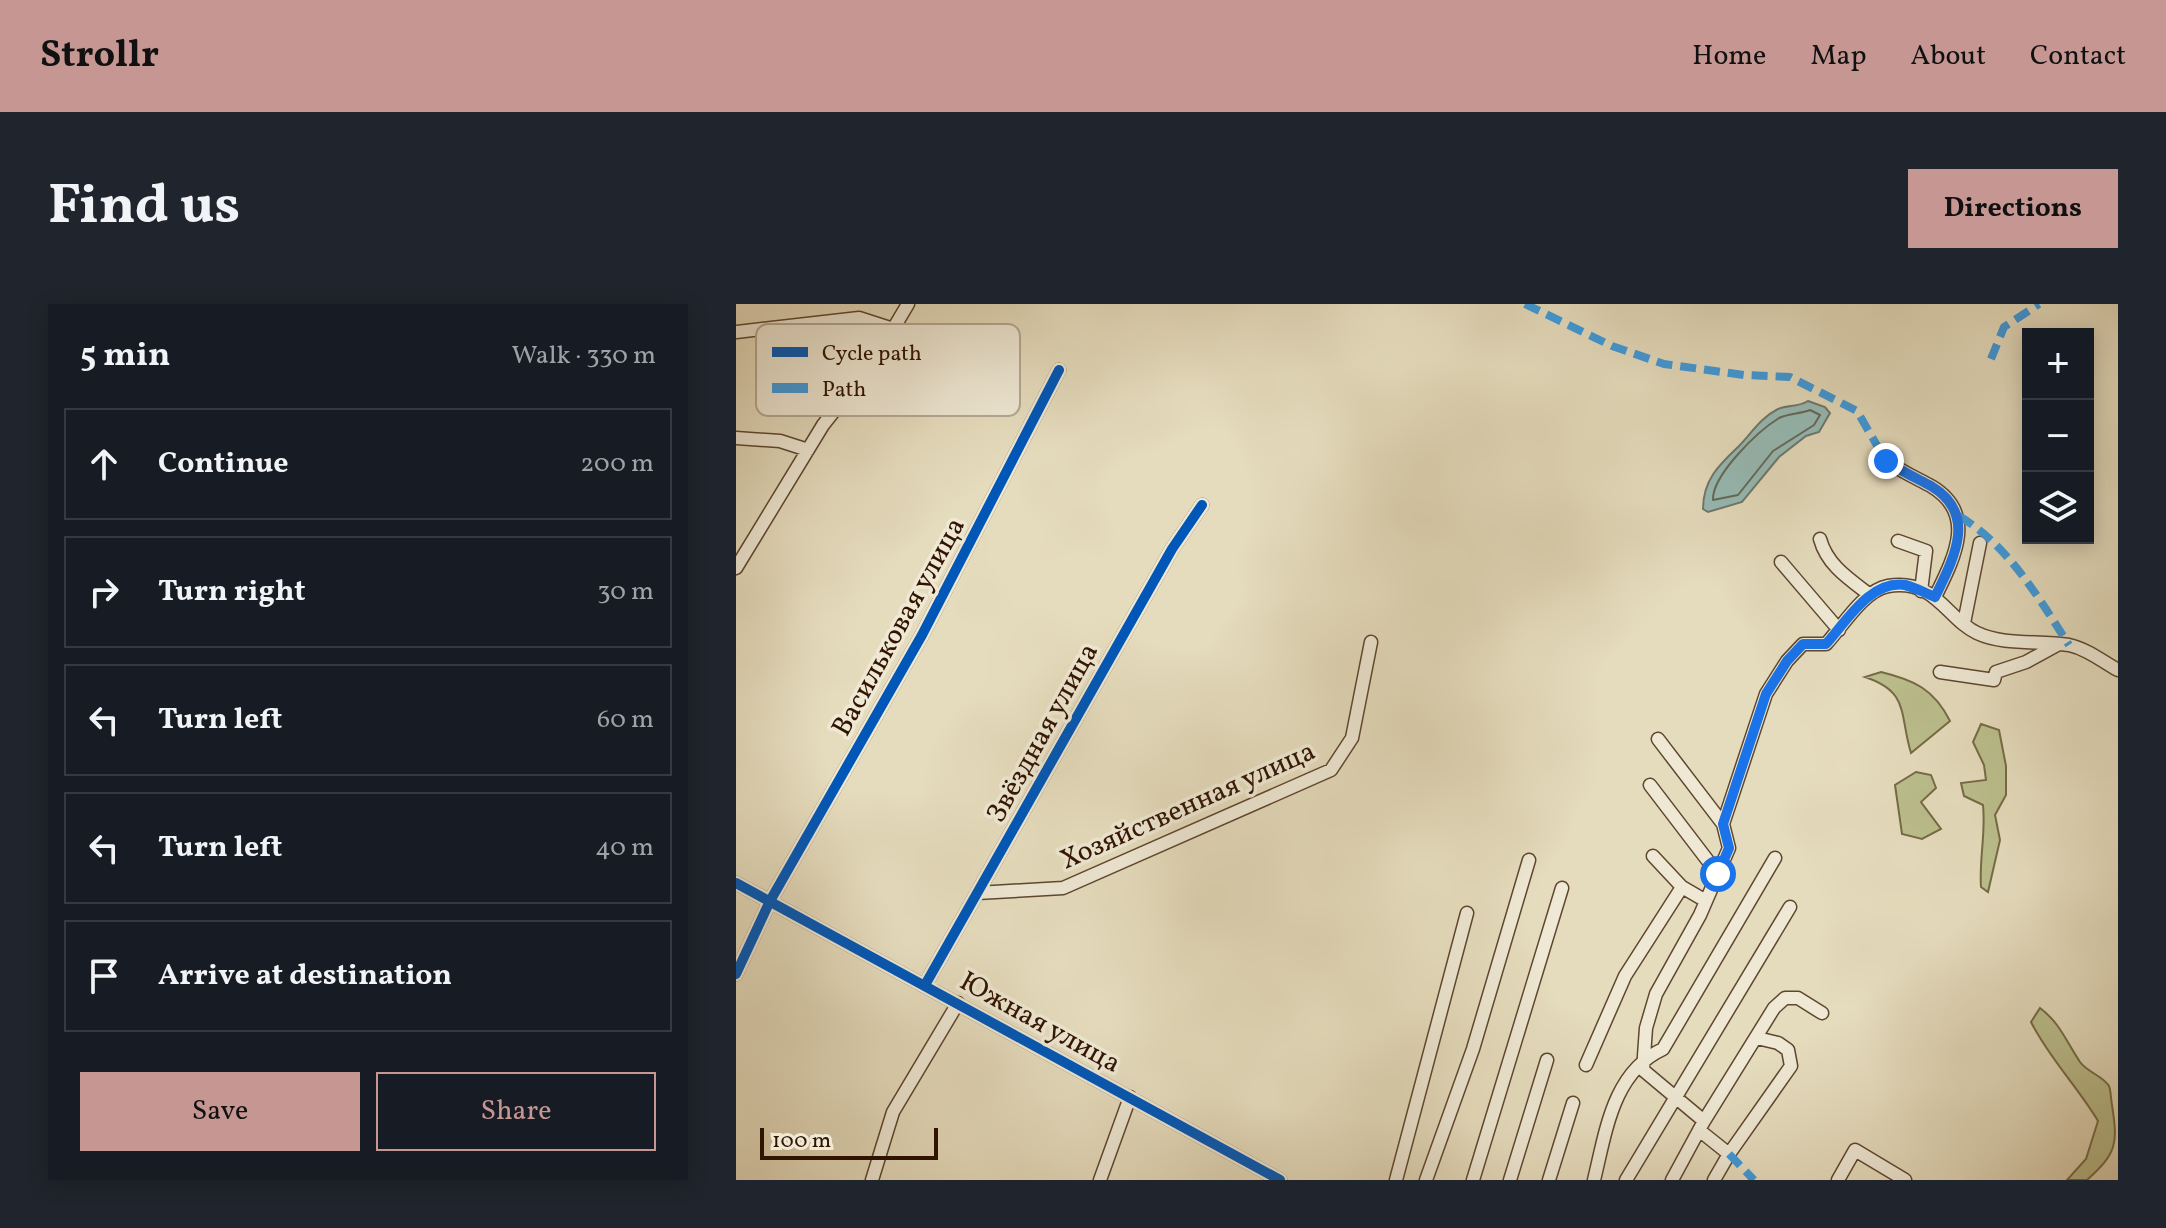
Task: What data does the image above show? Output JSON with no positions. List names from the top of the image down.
{
  "streets": {
    "street": [
      "Васильковая улица",
      "Звёздная улица",
      "Хозяйственная улица",
      "Южная улица"
    ]
  },
  "crossings": [
    ["Васильковая улица", "Южная улица"],
    ["Звёздная улица", "Хозяйственная улица"],
    ["Звёздная улица", "Южная улица"]
  ],
  "legend": ["Cycle path", "Path"],
  "scale_bar": "100 m",
  "page": {
    "header": "Strollr",
    "nav": [
      "Home",
      "Map",
      "About",
      "Contact"
    ],
    "title": "Find us",
    "buttons": [
      "Directions",
      ["Save", "Share"]
    ],
    "heading": ["5 min", "Walk · 330 m"],
    "map_buttons": ["+", "−"],
    "list": [
      ["Continue", "200 m"],
      ["Turn right", "30 m"],
      ["Turn left", "60 m"],
      ["Turn left", "40 m"],
      "Arrive at destination"
    ],
    "scale": "100 m"
  }
}
